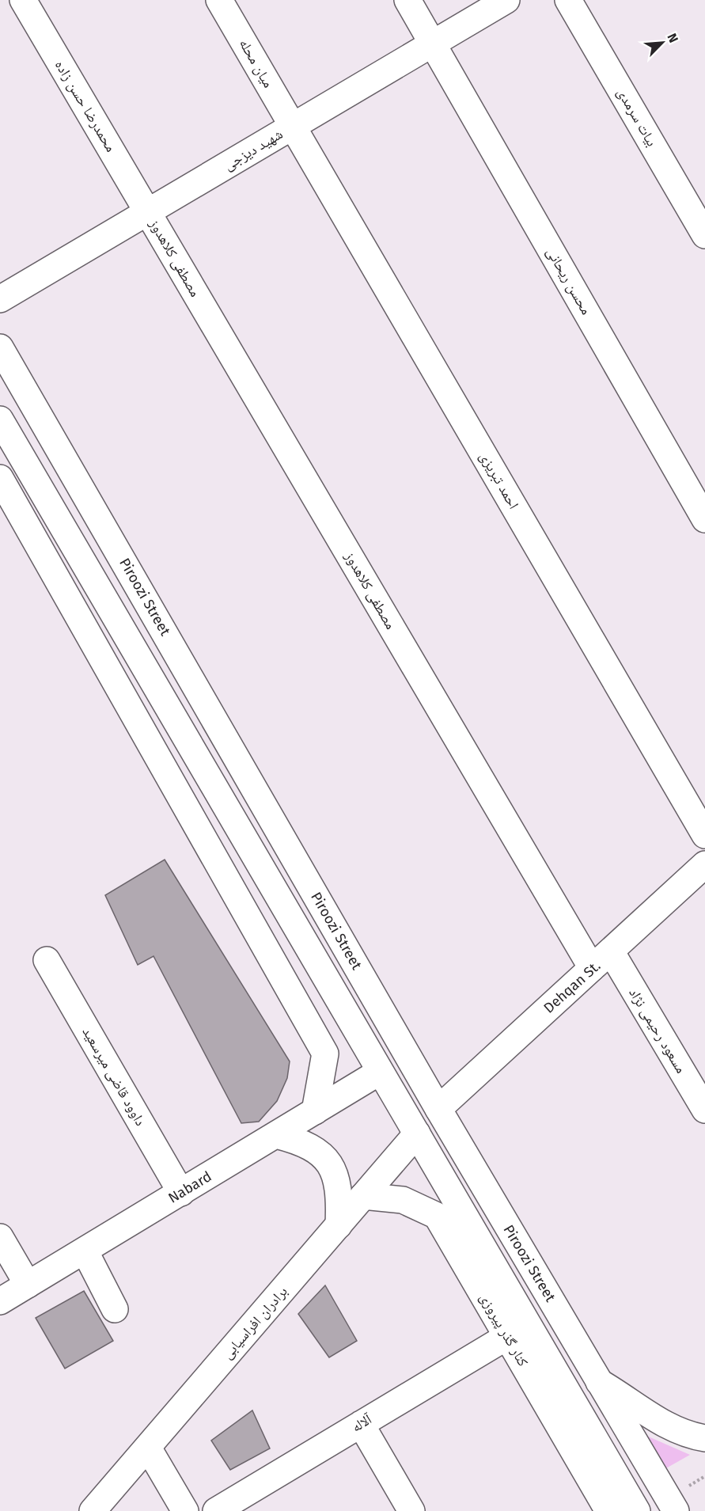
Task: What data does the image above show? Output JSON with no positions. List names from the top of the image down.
{
  "streets": {
    "street": [
      "میان محله",
      "محمدرضا حسن زاده",
      "بیات سرمدی",
      "شهید دیزجی",
      "مصطفی کلاهدوز",
      "محسن ریحانی",
      "احمد تبریزی",
      "Piroozi Street",
      "Dehqan St.",
      "مسعود رحیمی نژاد",
      "داوود قاضی میرسعید",
      "Nabard",
      "برادران افراسیابی",
      "کنار گذر پیروزی",
      "آلاله"
    ]
  },
  "crossings": [
    ["میان محله", "شهید دیزجی"],
    ["میان محله", "احمد تبریزی"],
    ["محمدرضا حسن زاده", "شهید دیزجی"],
    ["محمدرضا حسن زاده", "مصطفی کلاهدوز"],
    ["شهید دیزجی", "مصطفی کلاهدوز"],
    ["شهید دیزجی", "محسن ریحانی"],
    ["شهید دیزجی", "احمد تبریزی"],
    ["مصطفی کلاهدوز", "Dehqan St."],
    ["مصطفی کلاهدوز", "مسعود رحیمی نژاد"],
    ["Piroozi Street", "Dehqan St."],
    ["Dehqan St.", "مسعود رحیمی نژاد"],
    ["Dehqan St.", "برادران افراسیابی"],
    ["داوود قاضی میرسعید", "Nabard"],
    ["برادران افراسیابی", "کنار گذر پیروزی"],
    ["کنار گذر پیروزی", "آلاله"]
  ],
  "north": "top right"
}
